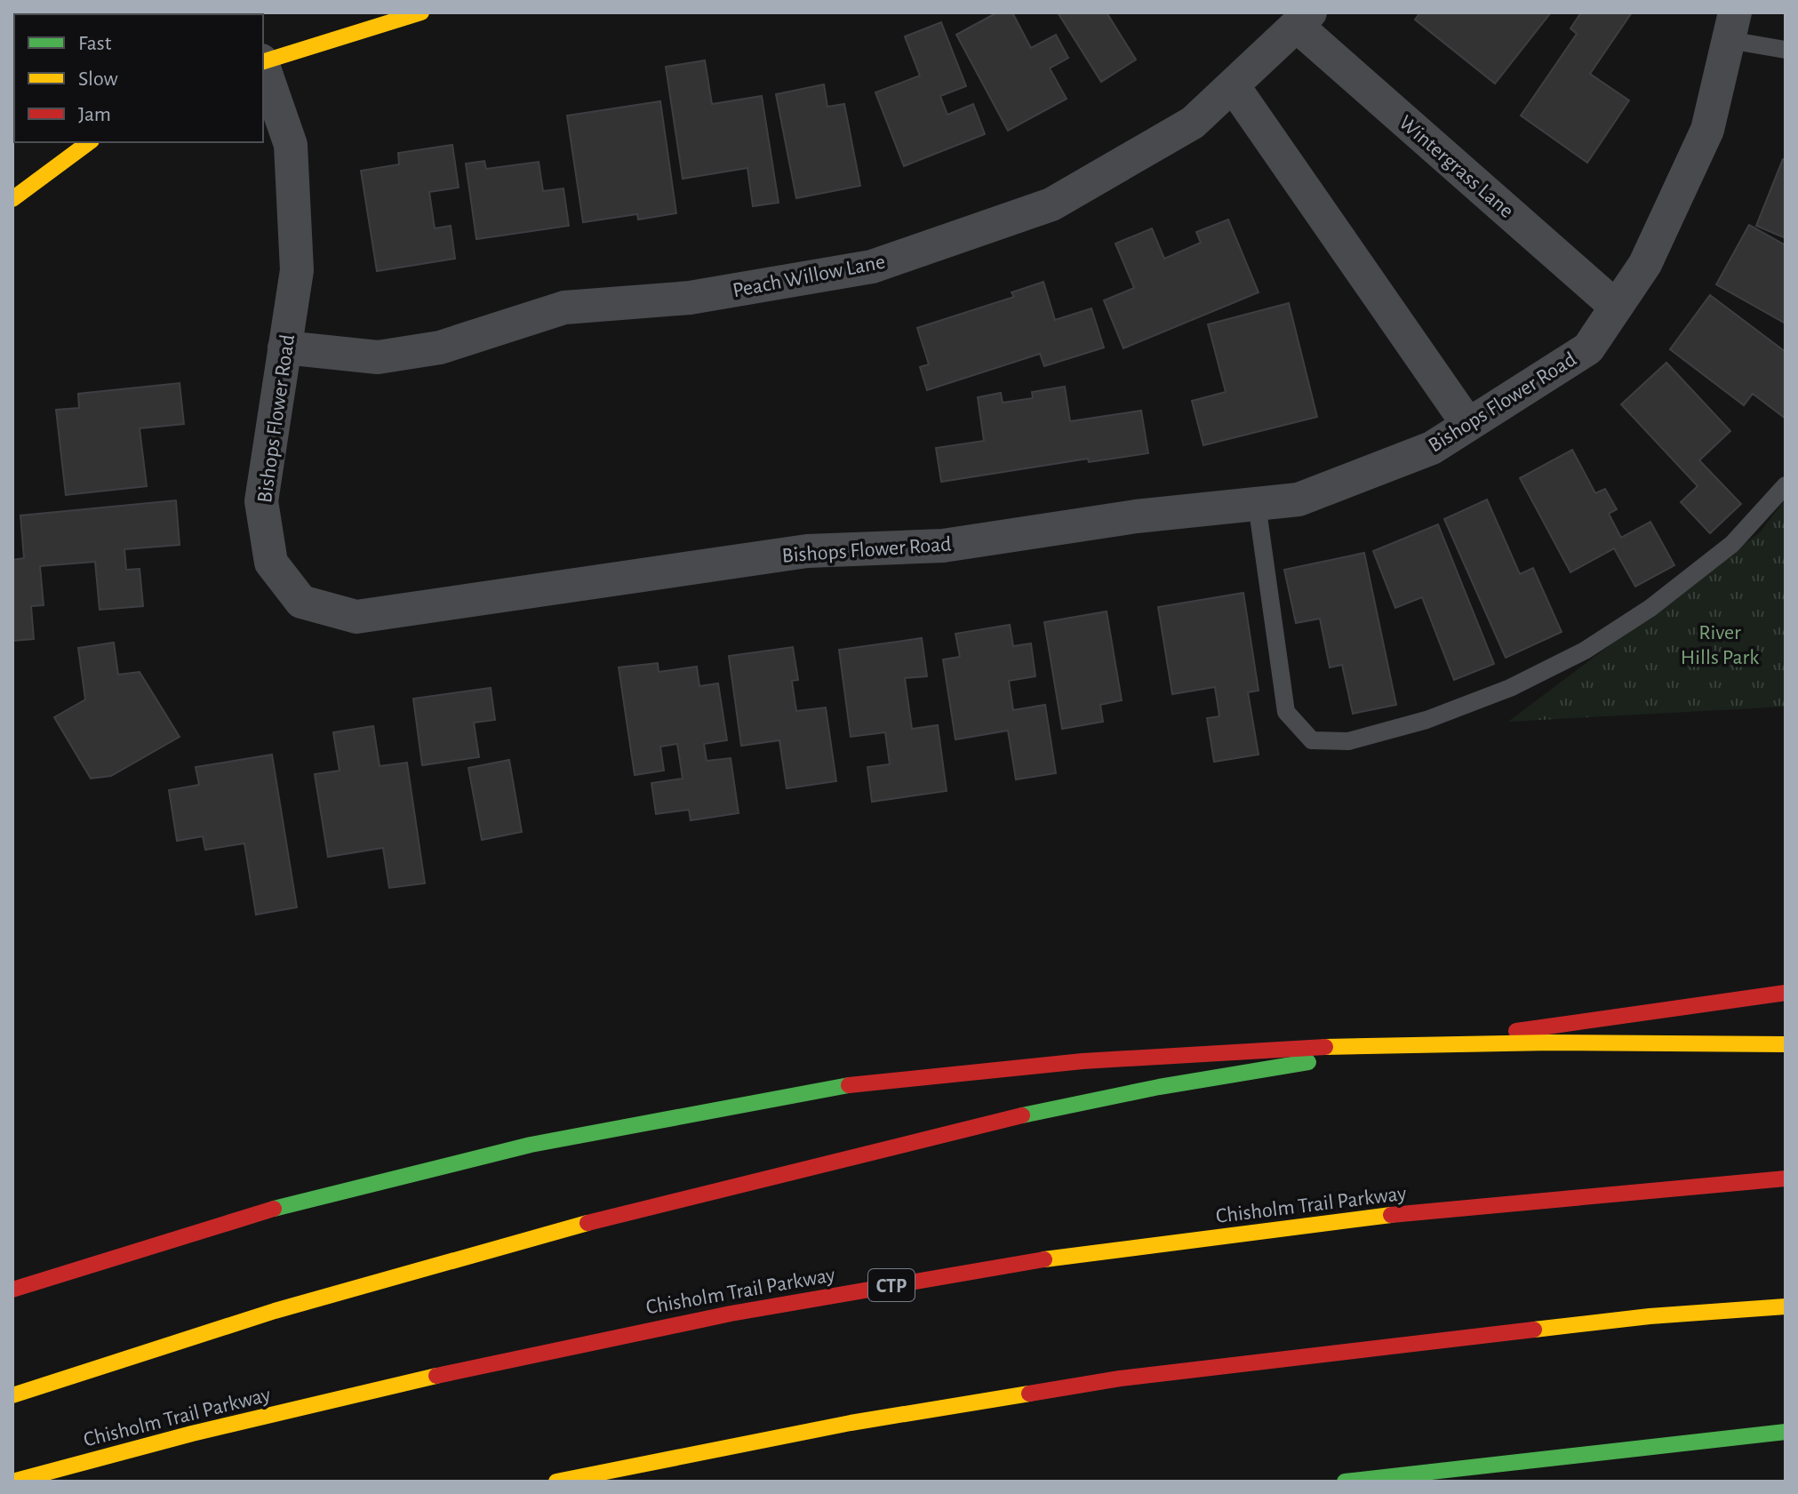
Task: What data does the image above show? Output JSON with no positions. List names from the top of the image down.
{
  "streets": {
    "main road": ["Chisholm Trail Parkway", "CTP"],
    "street": ["Wintergrass Lane", "Peach Willow Lane", "Bishops Flower Road"]
  },
  "crossings": [
    ["Wintergrass Lane", "Peach Willow Lane"],
    ["Wintergrass Lane", "Bishops Flower Road"],
    ["Peach Willow Lane", "Bishops Flower Road"]
  ],
  "parks": ["River Hills Park"],
  "legend": ["Fast", "Slow", "Jam"]
}
